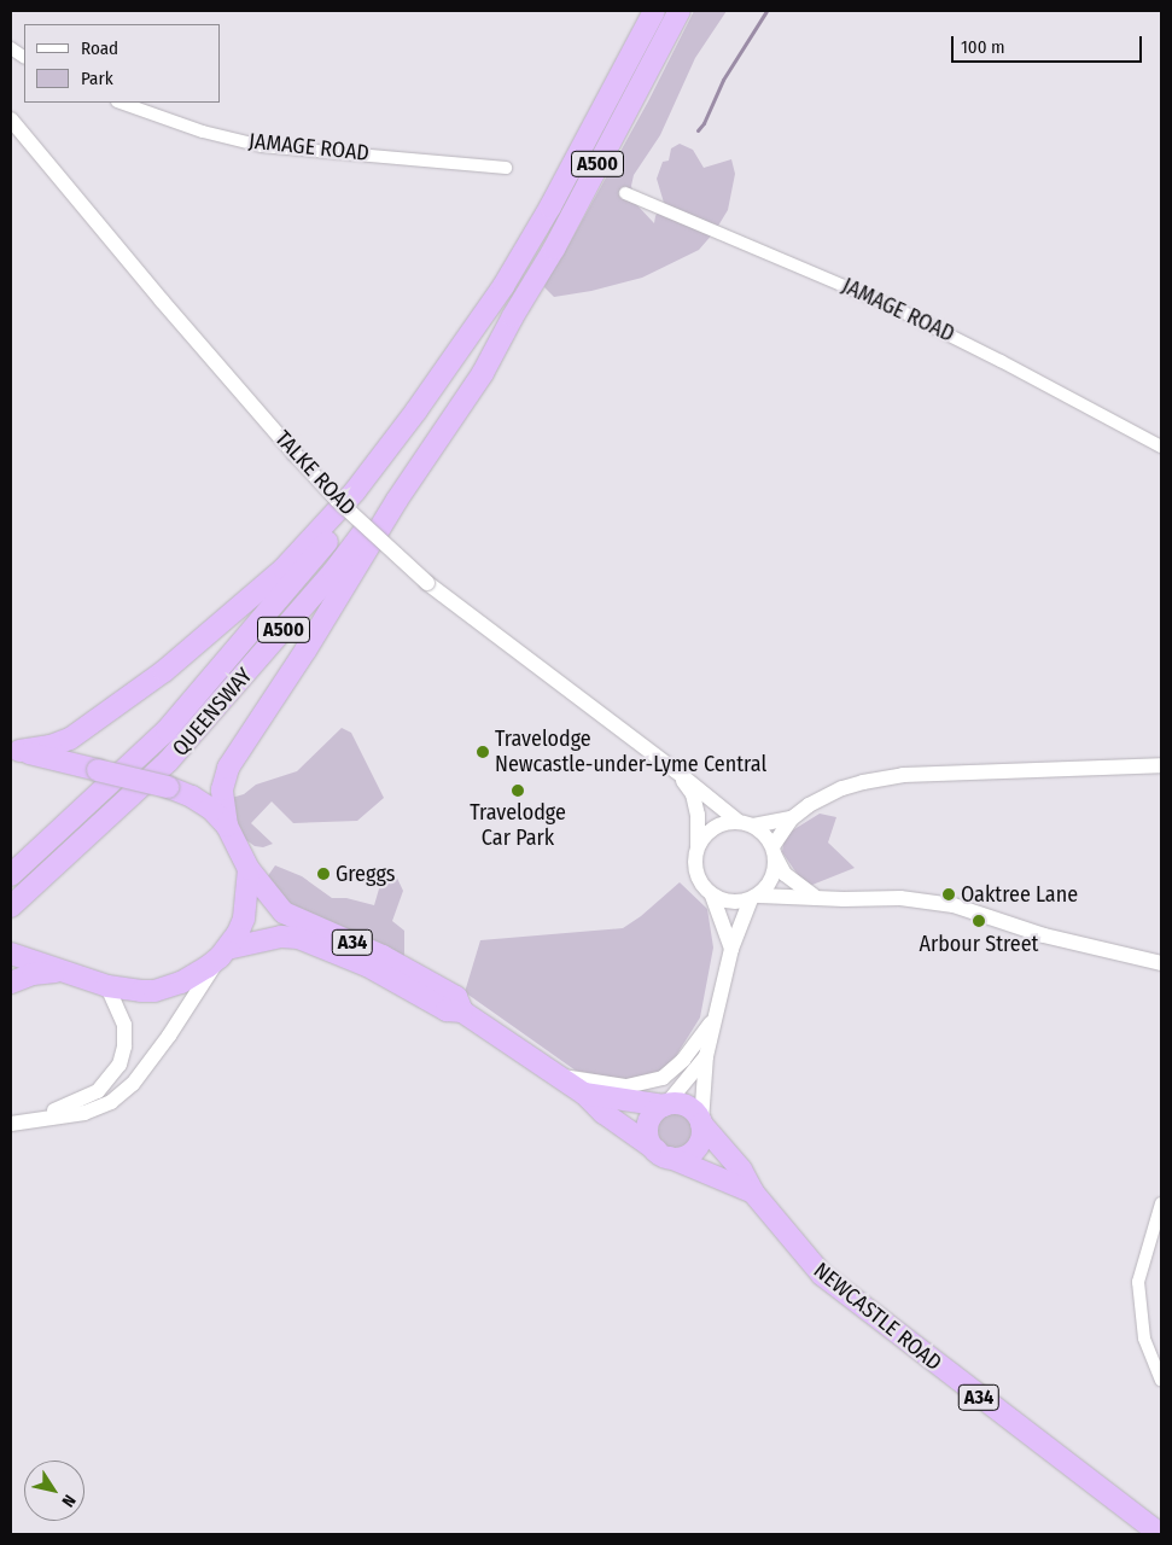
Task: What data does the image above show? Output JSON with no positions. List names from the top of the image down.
{
  "streets": {
    "highway": [
      "A500",
      "QUEENSWAY",
      "A34",
      "NEWCASTLE ROAD"
    ],
    "street": ["JAMAGE ROAD", "TALKE ROAD"]
  },
  "crossings": [
    ["A500", "QUEENSWAY"]
  ],
  "places": [
    "Travelodge Newcastle-under-Lyme Central",
    "Travelodge Car Park",
    "Greggs",
    "Oaktree Lane",
    "Arbour Street"
  ],
  "legend": ["Road", "Park"],
  "scale_bar": "100 m",
  "north": "bottom right"
}
